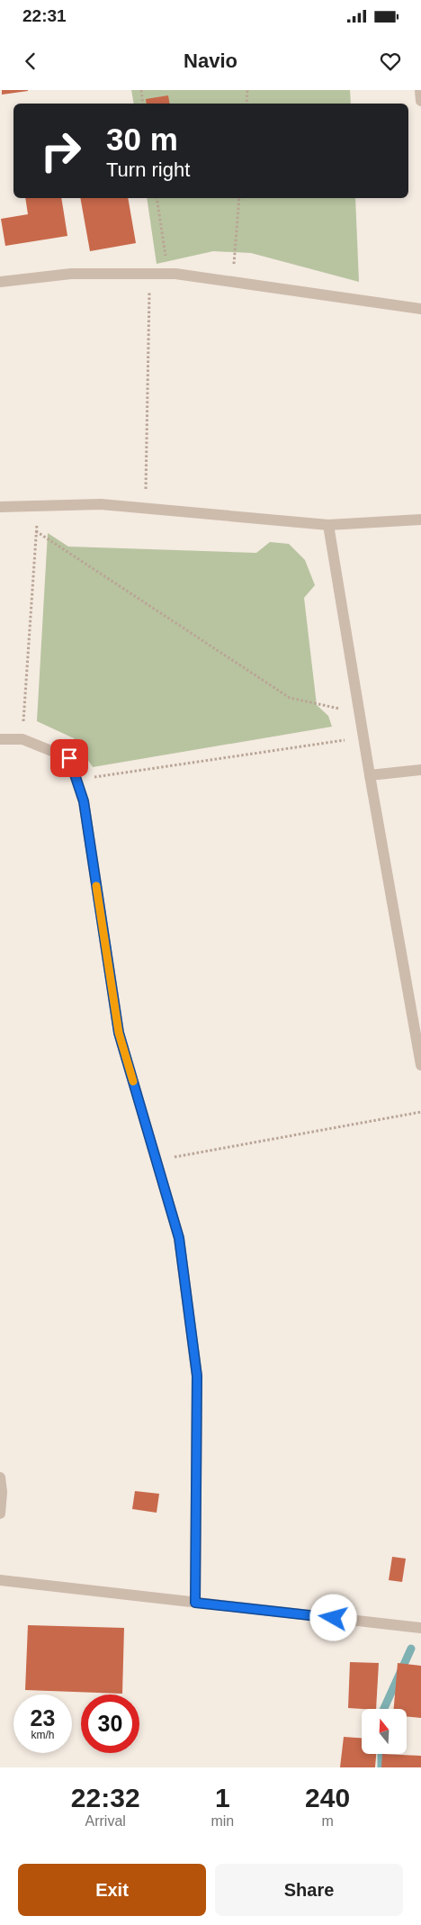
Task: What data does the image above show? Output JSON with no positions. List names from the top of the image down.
{
  "north": "top",
  "page": {
    "status": "22:31",
    "header": "Navio",
    "turn": ["30 m", "Turn right"],
    "speed": "23 km/h",
    "limit": "30",
    "eta": [
      "22:32",
      "Arrival",
      "1",
      "min",
      "240",
      "m"
    ],
    "buttons": ["Exit", "Share"]
  }
}
